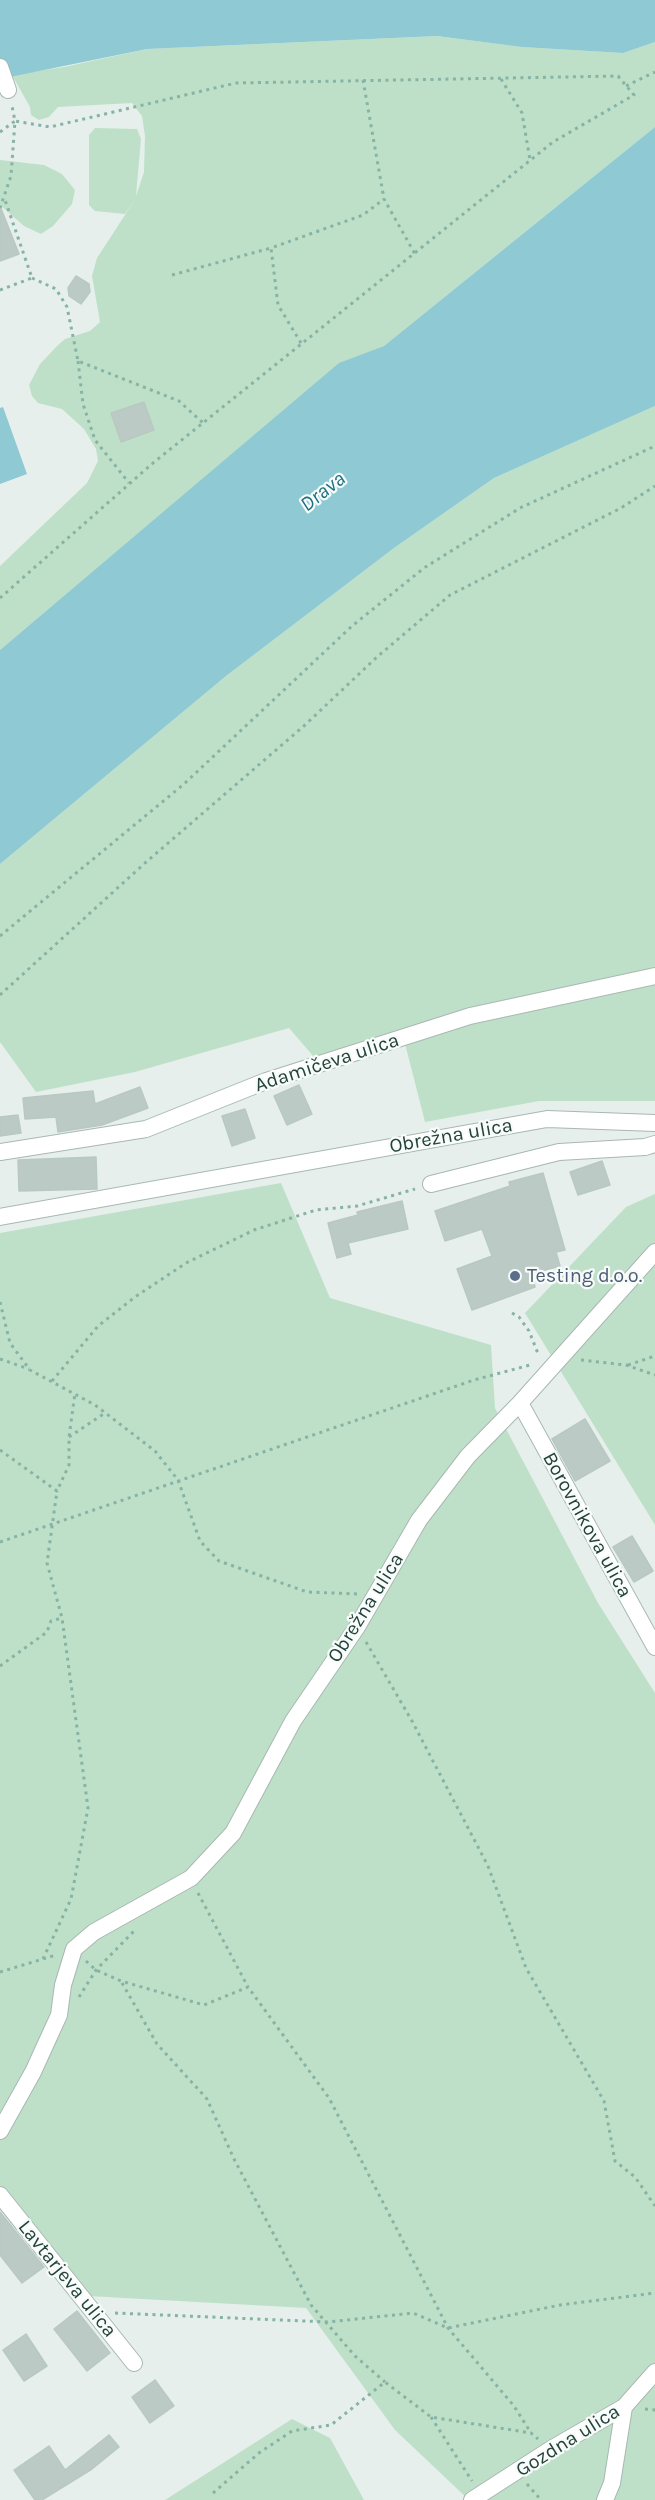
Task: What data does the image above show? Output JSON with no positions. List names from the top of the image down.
{
  "streets": {
    "street": [
      "Adamičeva ulica",
      "Obrežna ulica",
      "Borovnikova ulica",
      "Lavtarjeva ulica",
      "Gozdna ulica"
    ]
  },
  "crossings": [
    ["Obrežna ulica", "Borovnikova ulica"]
  ],
  "water": ["Drava"],
  "places": ["Testing d.o.o."]
}
